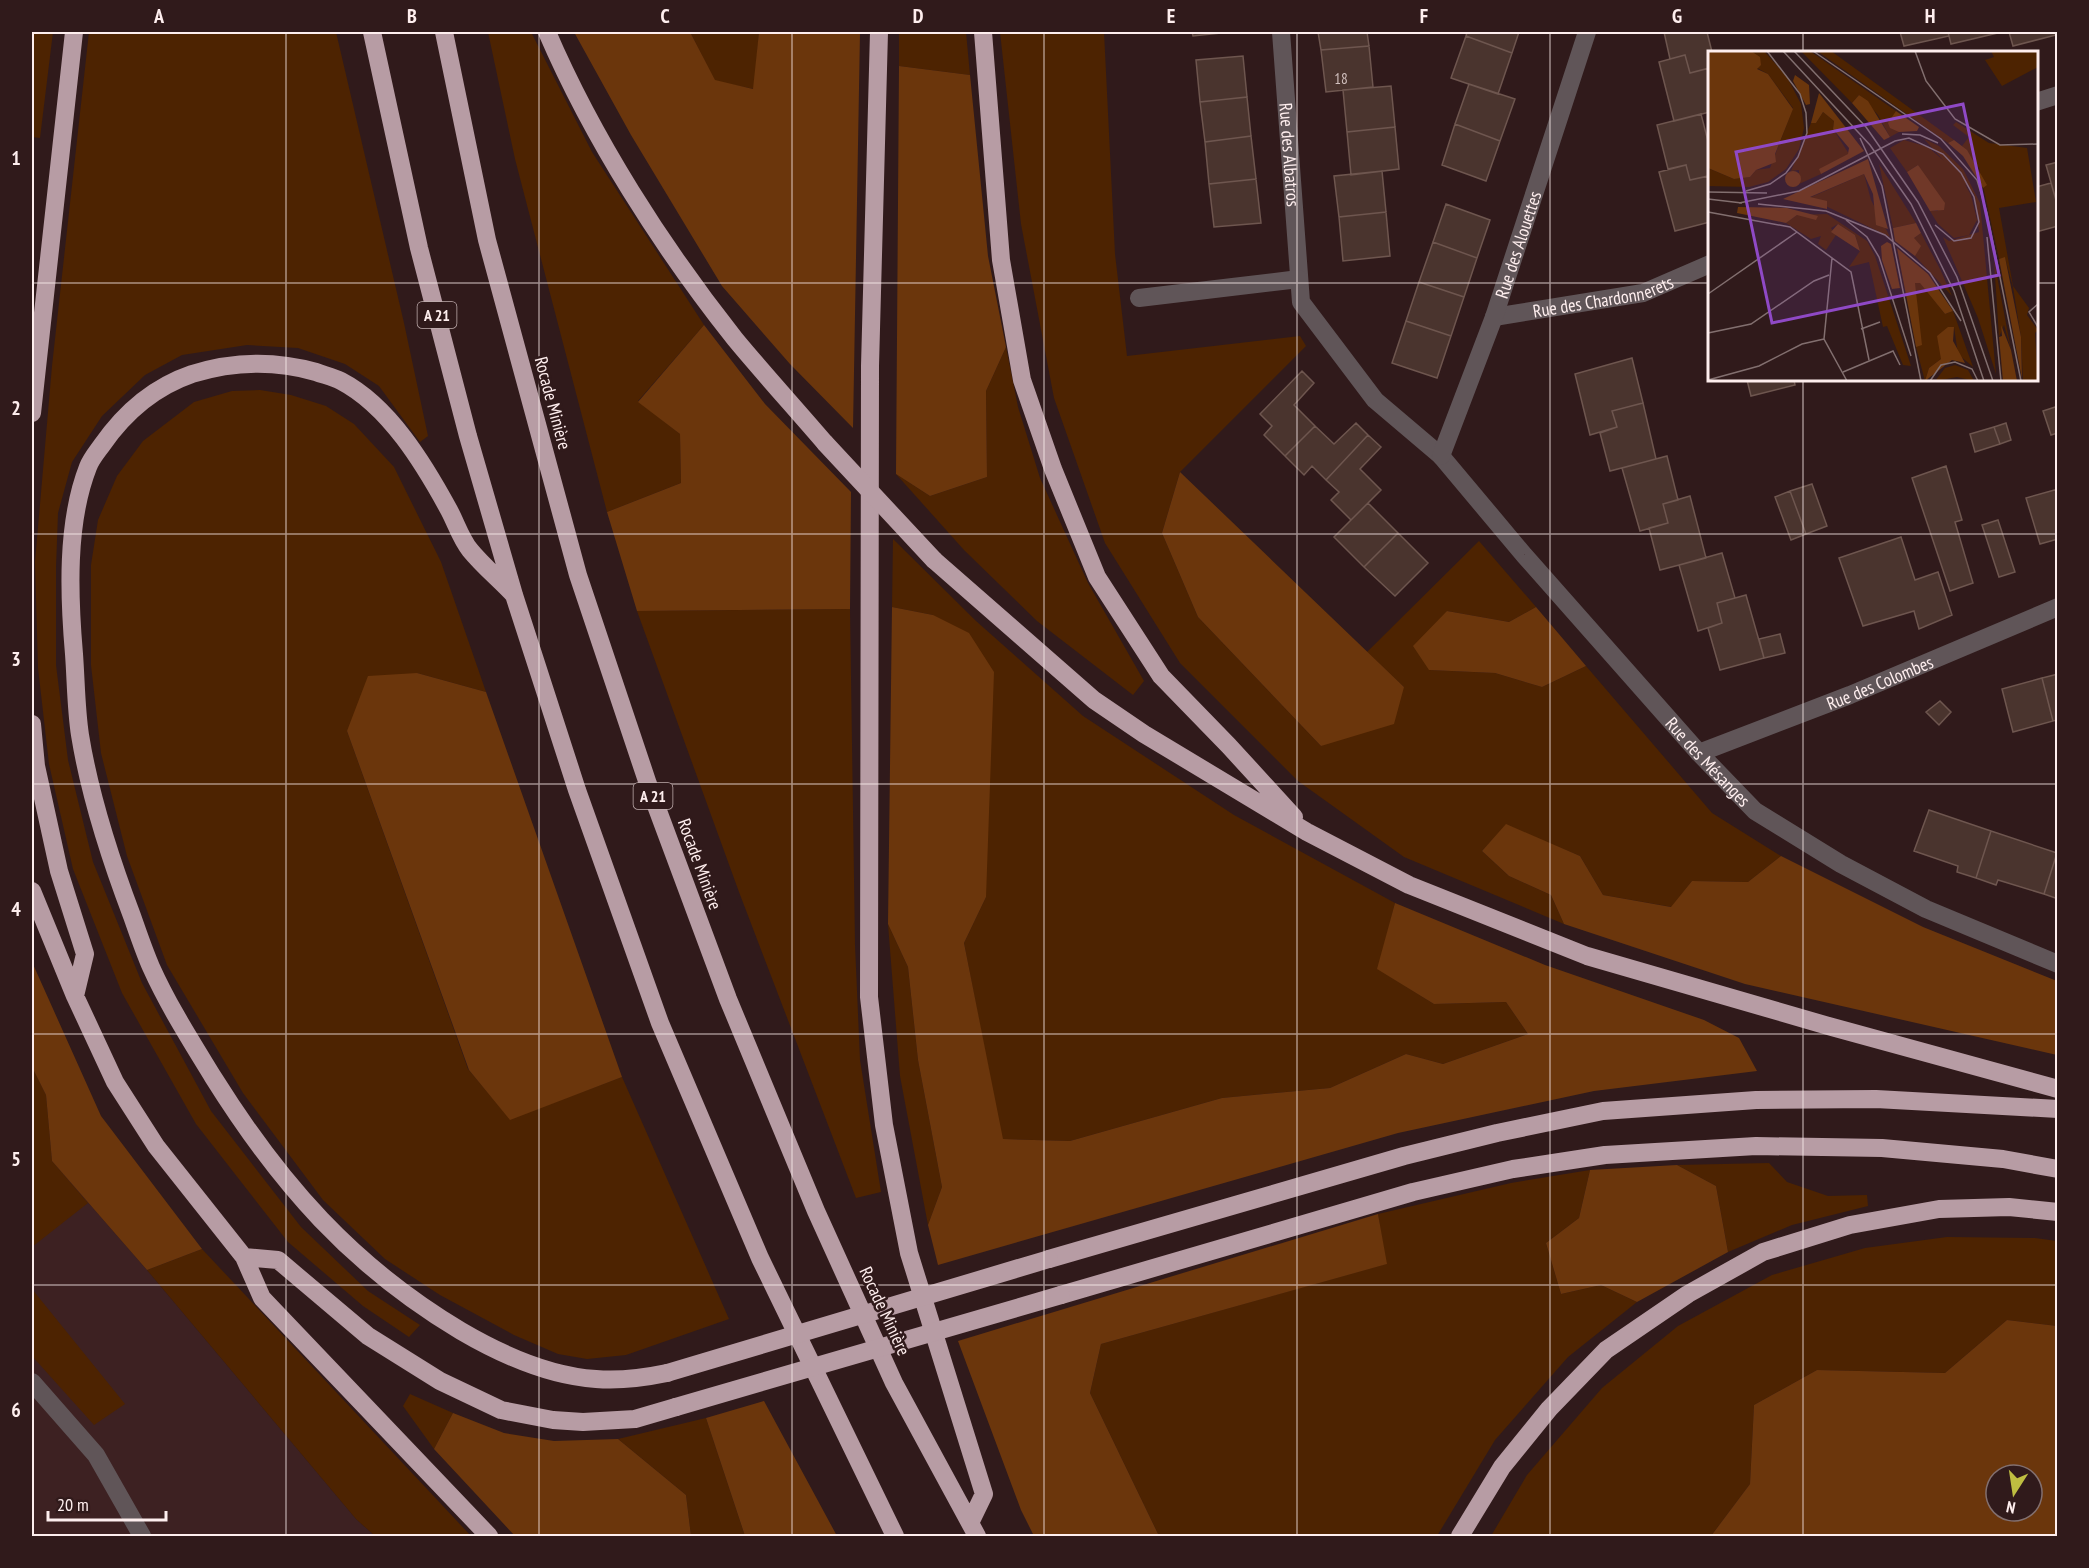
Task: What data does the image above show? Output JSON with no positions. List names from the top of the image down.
{
  "streets": {
    "highway": ["A 21", "Rocade Minière"],
    "street": [
      "Rue des Albatros",
      "Rue des Alouettes",
      "Rue des Chardonnerets",
      "Rue des Colombes",
      "Rue des Mésanges"
    ]
  },
  "crossings": [
    ["Rue des Albatros", "Rue des Alouettes"],
    ["Rue des Albatros", "Rue des Mésanges"],
    ["Rue des Alouettes", "Rue des Chardonnerets"],
    ["Rue des Alouettes", "Rue des Mésanges"],
    ["Rue des Colombes", "Rue des Mésanges"]
  ],
  "house_numbers": ["18"],
  "scale_bar": "20 m",
  "north": "bottom",
  "grid": {
    "columns": [
      "A",
      "B",
      "C",
      "D",
      "E",
      "F",
      "G",
      "H"
    ],
    "rows": [
      "1",
      "2",
      "3",
      "4",
      "5",
      "6"
    ]
  }
}
